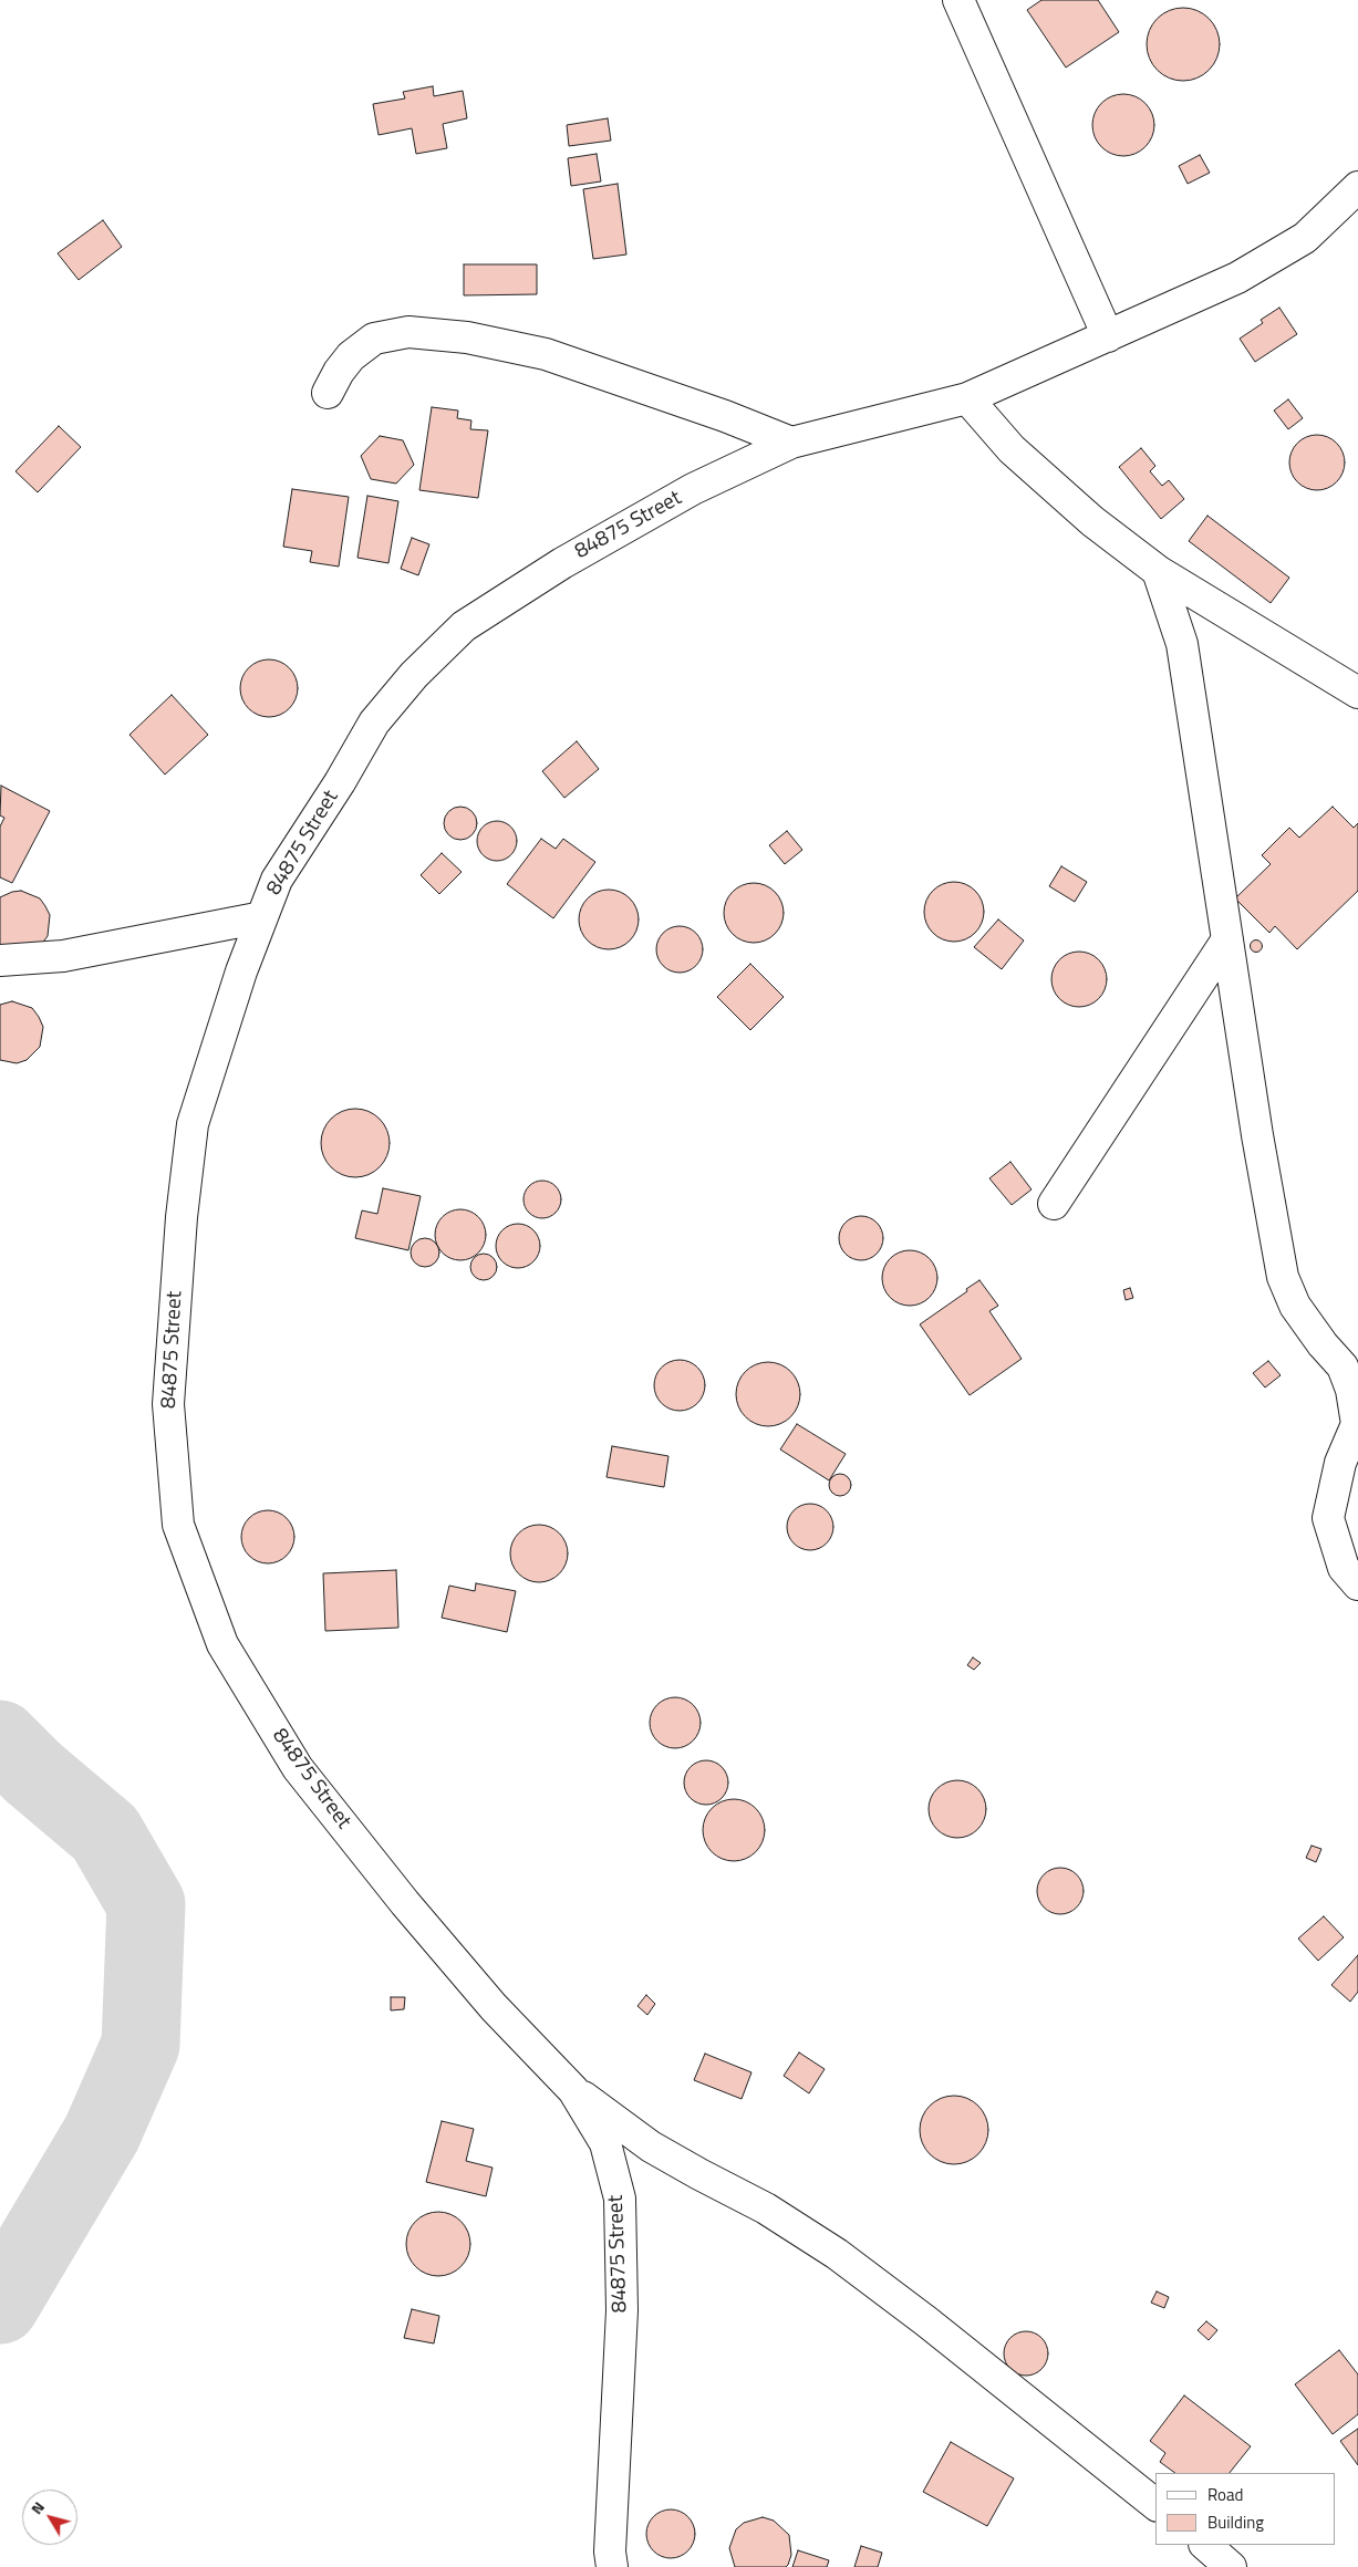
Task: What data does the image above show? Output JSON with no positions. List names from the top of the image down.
{
  "streets": {
    "street": ["84875 Street"]
  },
  "legend": ["Road", "Building"],
  "north": "top left"
}
